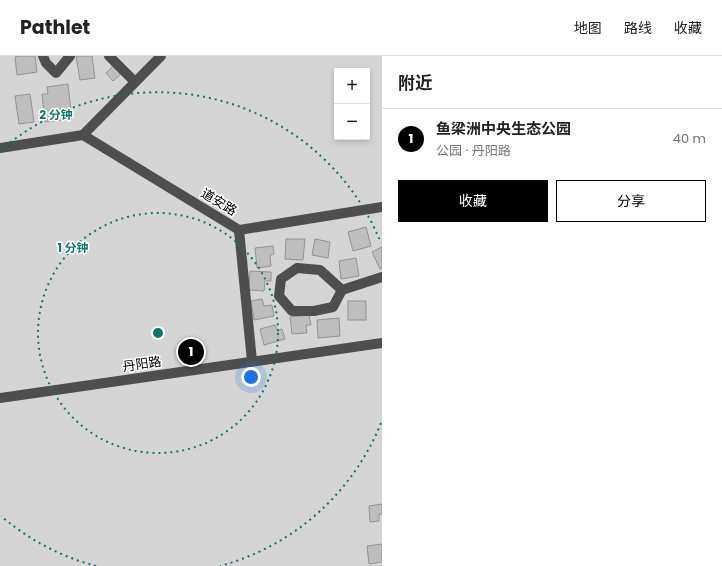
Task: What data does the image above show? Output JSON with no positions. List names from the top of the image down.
{
  "streets": {
    "street": ["道安路", "丹阳路"]
  },
  "page": {
    "header": "Pathlet",
    "nav": ["地图", "路线", "收藏"],
    "heading": "附近",
    "map_buttons": ["+", "−"],
    "list": [
      {
        "mark": "1",
        "name": "鱼梁洲中央生态公园",
        "note": "公园 · 丹阳路",
        "value": "40 m"
      }
    ],
    "buttons": ["收藏", "分享"],
    "pins": "1"
  },
  "rings": ["2 分钟", "1 分钟"]
}
